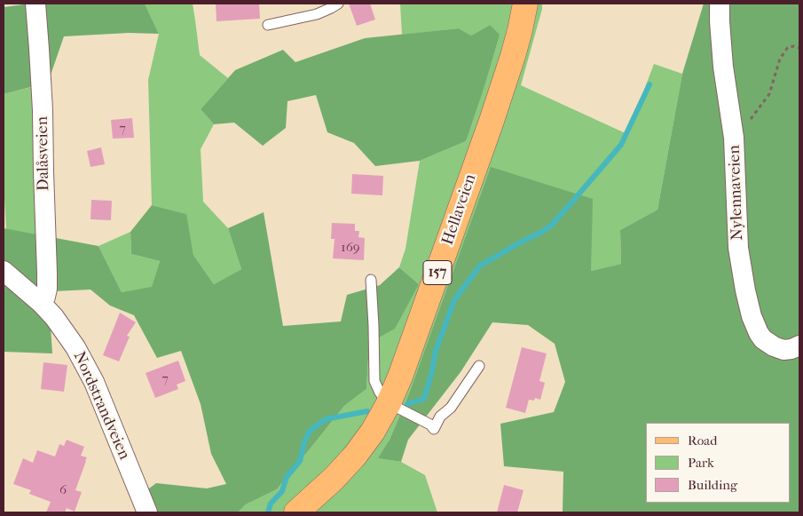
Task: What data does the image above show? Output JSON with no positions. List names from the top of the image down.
{
  "streets": {
    "main road": ["Hellaveien", "157"],
    "street": ["Dalåsveien", "Nylennaveien", "Nordstrandveien"]
  },
  "crossings": [
    ["Dalåsveien", "Nordstrandveien"]
  ],
  "house_numbers": [
    "7",
    "169",
    "7",
    "6"
  ],
  "legend": ["Road", "Park", "Building"]
}
